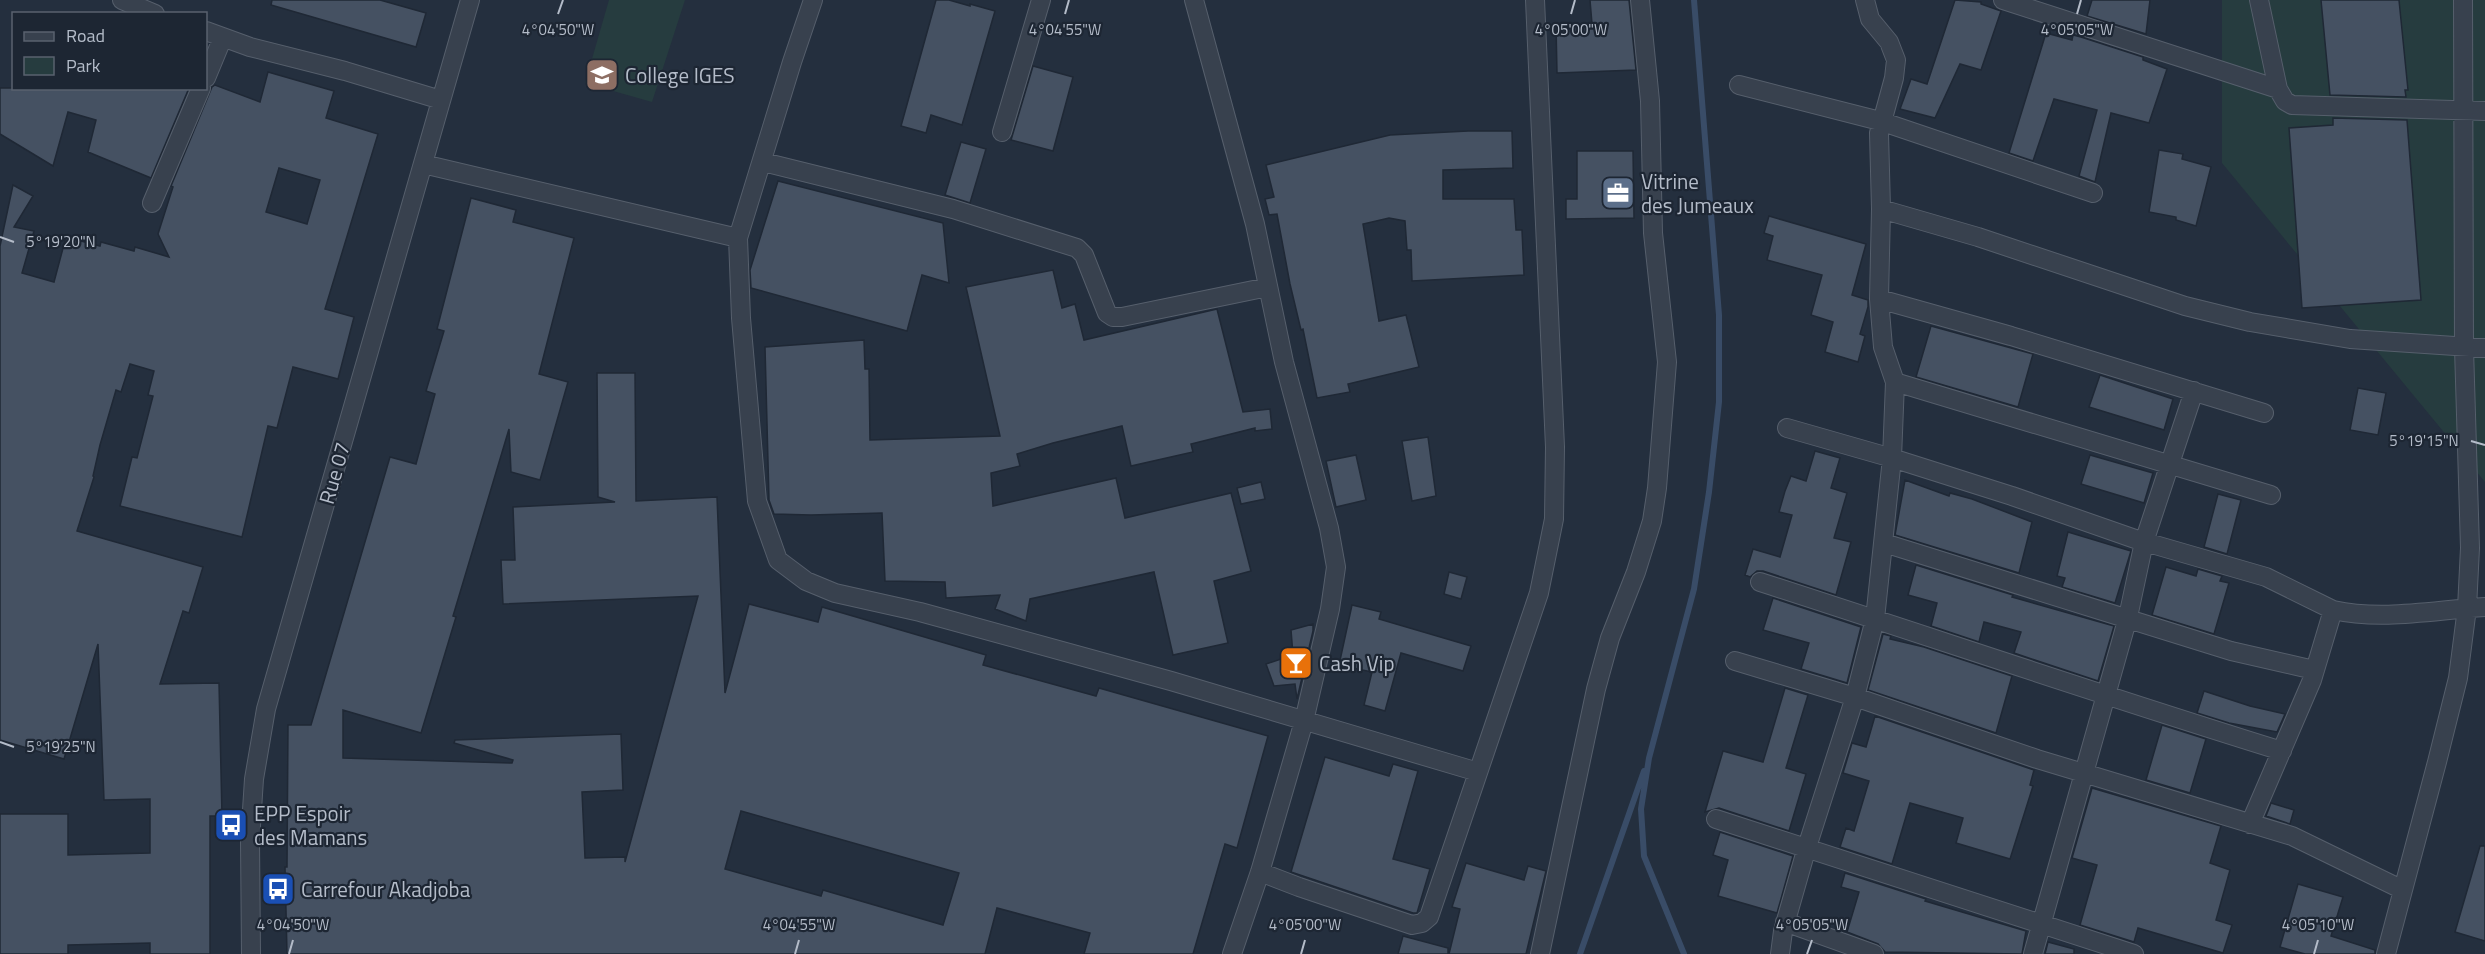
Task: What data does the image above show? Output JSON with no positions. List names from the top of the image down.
{
  "streets": {
    "street": ["Rue 07"]
  },
  "places": {
    "school or university": ["College IGES"],
    "office": ["Vitrine des Jumeaux"],
    "bar": ["Cash Vip"],
    "bus stop": ["EPP Espoir des Mamans", "Carrefour Akadjoba"]
  },
  "legend": ["Road", "Park"],
  "coordinates": [
    "4°04'50\"W",
    "4°04'55\"W",
    "4°05'00\"W",
    "4°05'05\"W",
    "5°19'20\"N",
    "5°19'15\"N",
    "5°19'25\"N",
    "4°05'10\"W"
  ]
}
